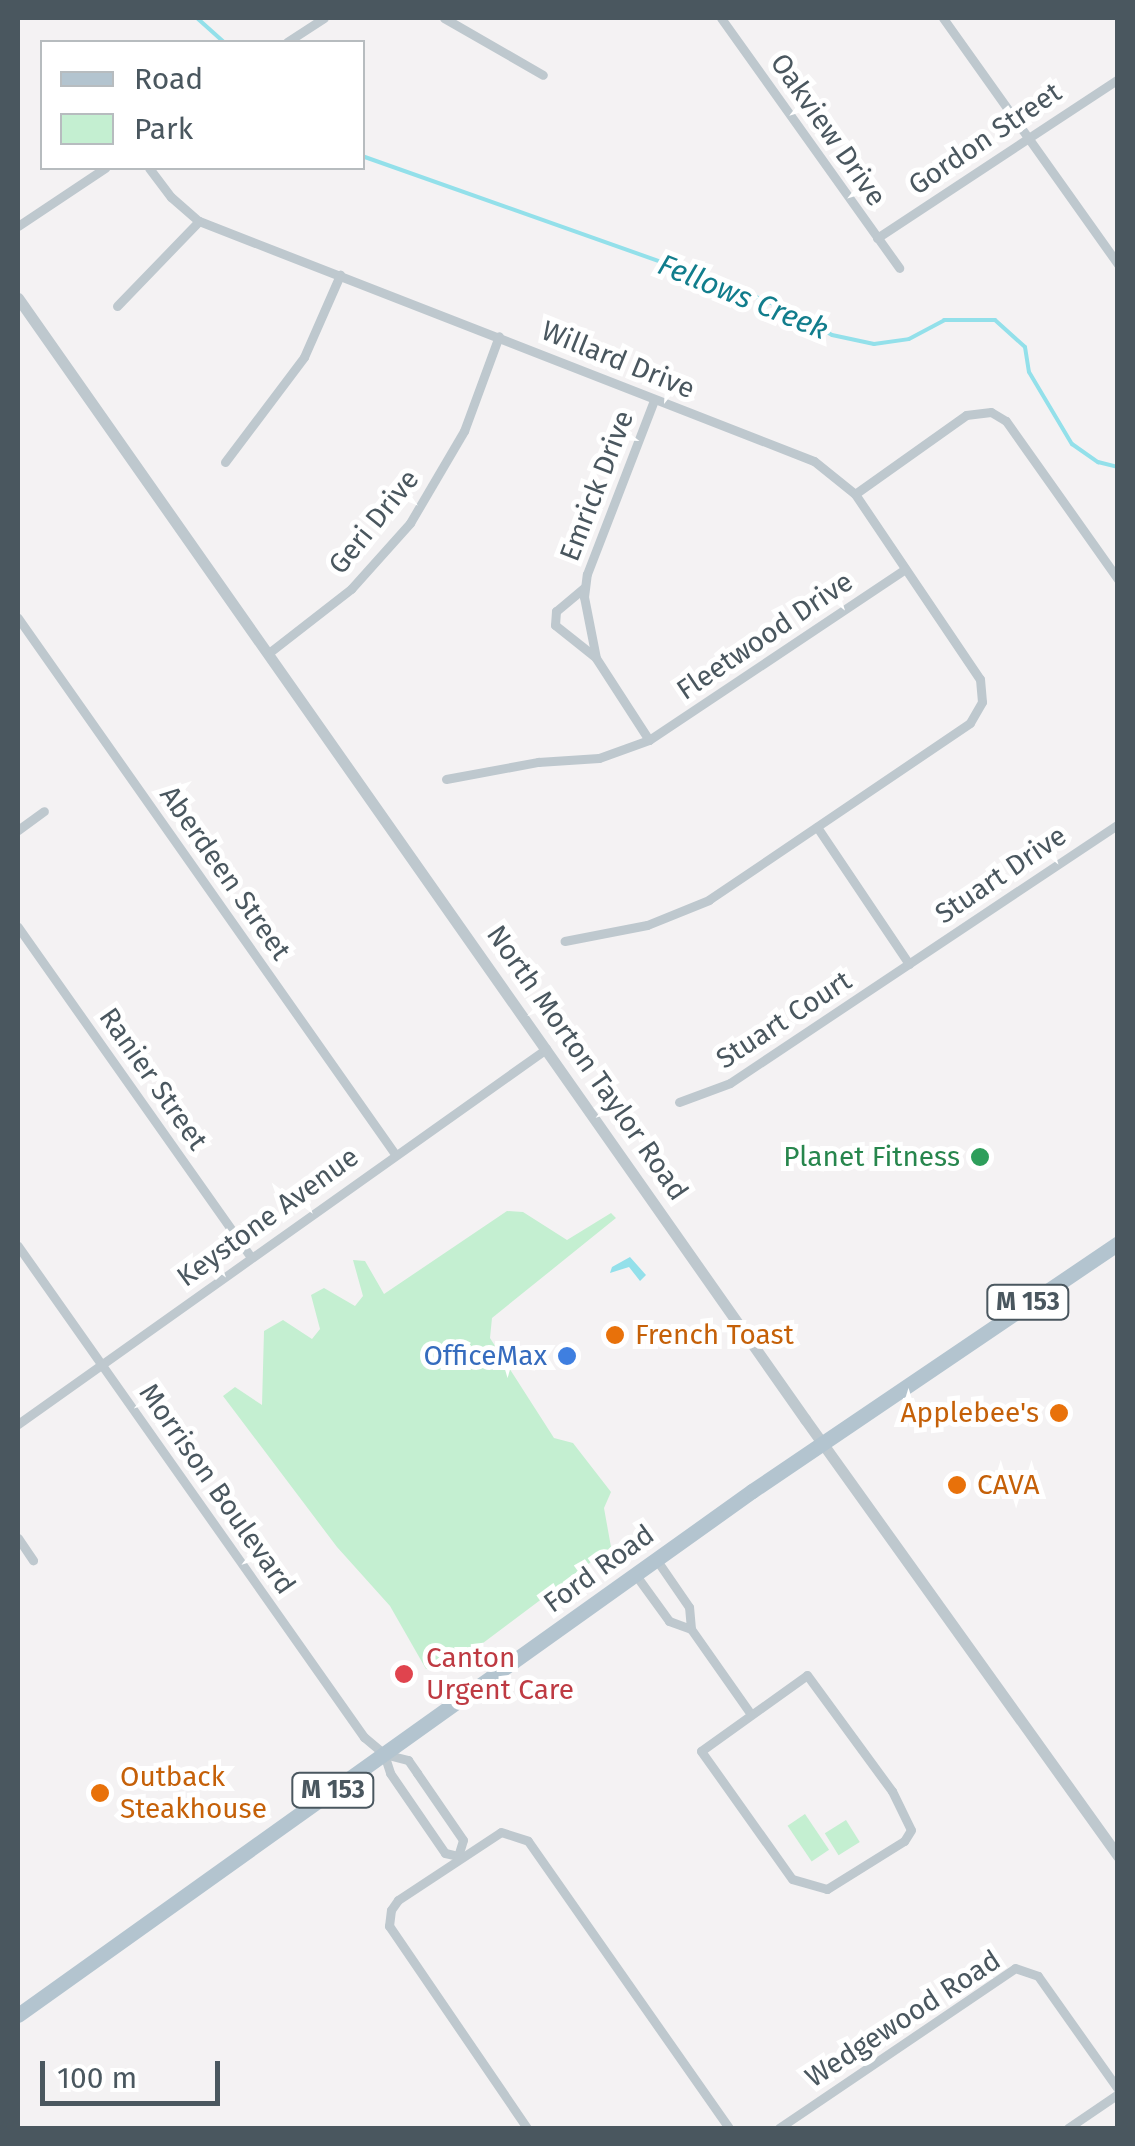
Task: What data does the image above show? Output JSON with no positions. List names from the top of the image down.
{
  "streets": {
    "main road": ["M 153", "Ford Road"],
    "street": [
      "Oakview Drive",
      "Gordon Street",
      "Willard Drive",
      "Emrick Drive",
      "Geri Drive",
      "Fleetwood Drive",
      "Aberdeen Street",
      "Stuart Drive",
      "Stuart Court",
      "North Morton Taylor Road",
      "Ranier Street",
      "Keystone Avenue",
      "Morrison Boulevard",
      "Wedgewood Road"
    ]
  },
  "crossings": [
    ["Oakview Drive", "Gordon Street"],
    ["Willard Drive", "Emrick Drive"],
    ["Willard Drive", "Geri Drive"],
    ["Willard Drive", "Fleetwood Drive"],
    ["Emrick Drive", "Fleetwood Drive"],
    ["Geri Drive", "North Morton Taylor Road"],
    ["Aberdeen Street", "Keystone Avenue"],
    ["Stuart Drive", "Stuart Court"],
    ["North Morton Taylor Road", "Keystone Avenue"],
    ["North Morton Taylor Road", "Ford Road"],
    ["Ranier Street", "Keystone Avenue"],
    ["Keystone Avenue", "Morrison Boulevard"],
    ["Morrison Boulevard", "Ford Road"]
  ],
  "water": ["Fellows Creek"],
  "places": [
    "Planet Fitness",
    "French Toast",
    "OfficeMax",
    "Applebee's",
    "CAVA",
    "Canton Urgent Care",
    "Outback Steakhouse"
  ],
  "legend": ["Road", "Park"],
  "scale_bar": "100 m"
}
